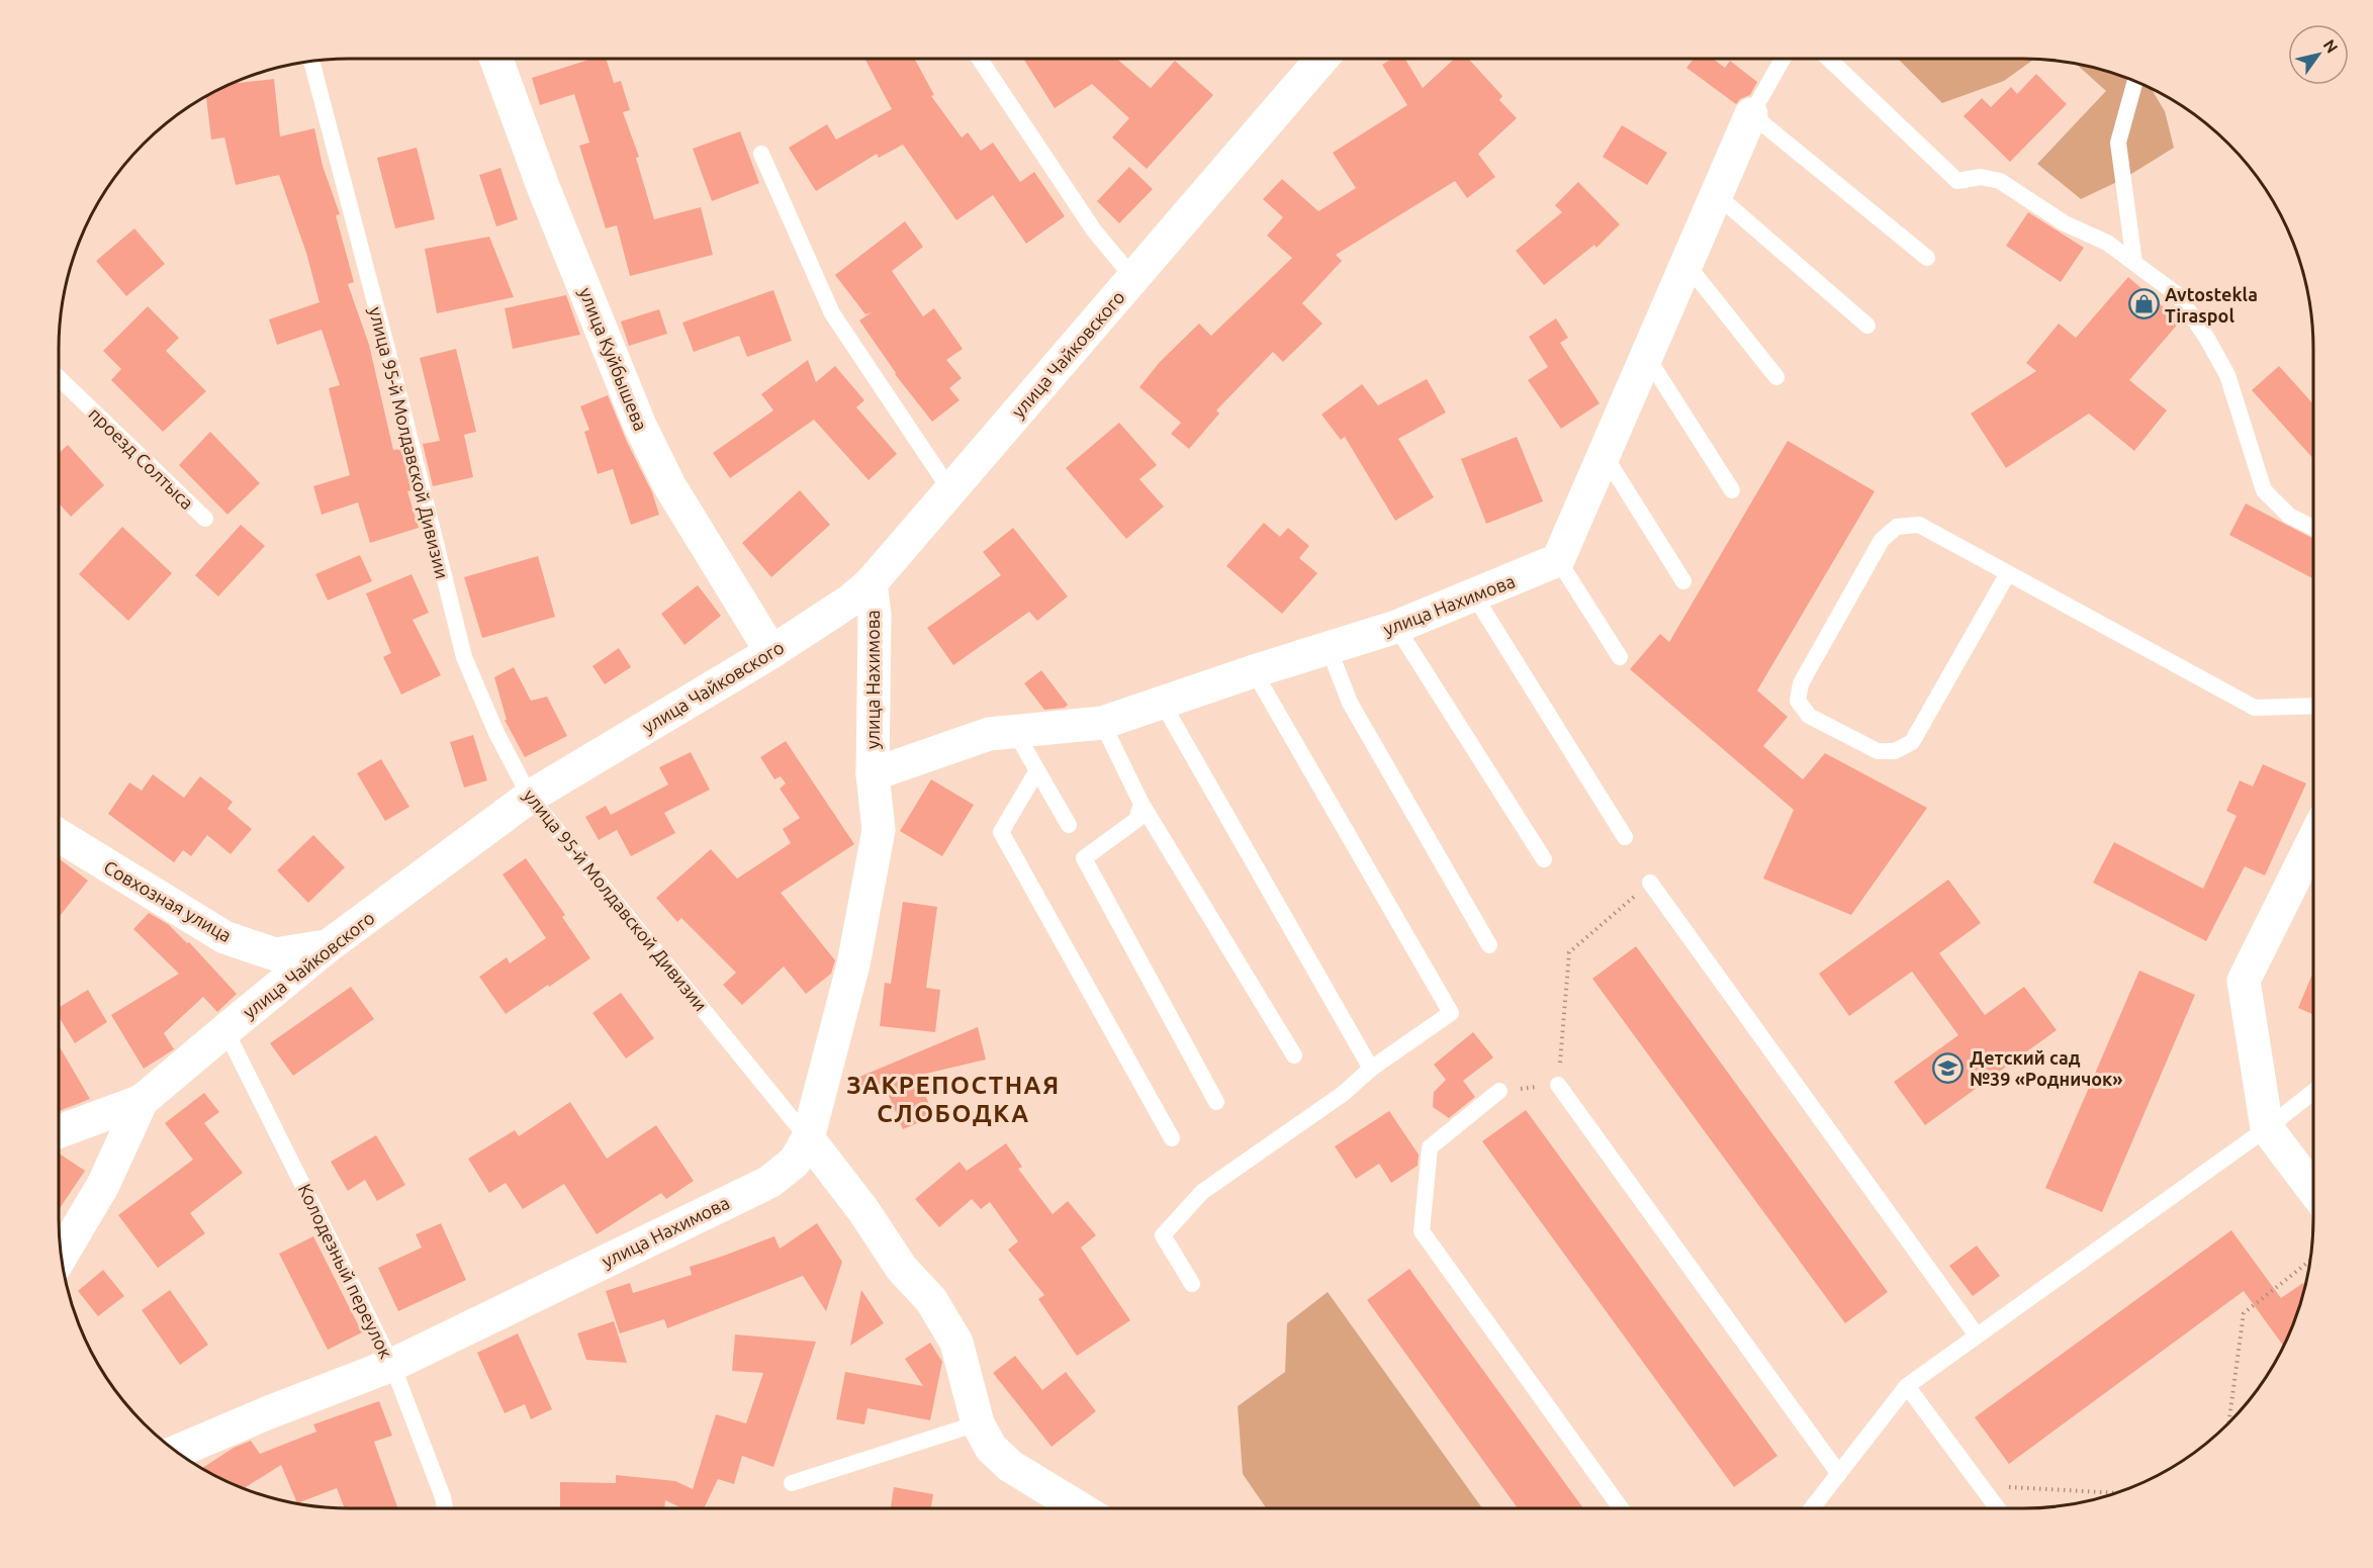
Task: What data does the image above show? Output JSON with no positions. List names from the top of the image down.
{
  "streets": {
    "street": [
      "улица Чайковского",
      "улица Куйбышева",
      "улица 95-й Молдавской Дивизии",
      "улица Нахимова",
      "Совхозная улица"
    ],
    "lane": ["проезд Солтыса", "Колодезный переулок"]
  },
  "crossings": [
    ["улица Чайковского", "улица Куйбышева"],
    ["улица Чайковского", "улица 95-й Молдавской Дивизии"],
    ["улица Чайковского", "улица Нахимова"],
    ["улица Чайковского", "Совхозная улица"],
    ["улица Чайковского", "Колодезный переулок"],
    ["улица 95-й Молдавской Дивизии", "улица Нахимова"],
    ["улица Нахимова", "Колодезный переулок"]
  ],
  "districts": ["ЗАКРЕПОСТНАЯ СЛОБОДКА"],
  "places": {
    "shop": ["Avtostekla Tiraspol"],
    "school or university": ["Детский сад №39 «Родничок»"]
  },
  "north": "top right"
}
